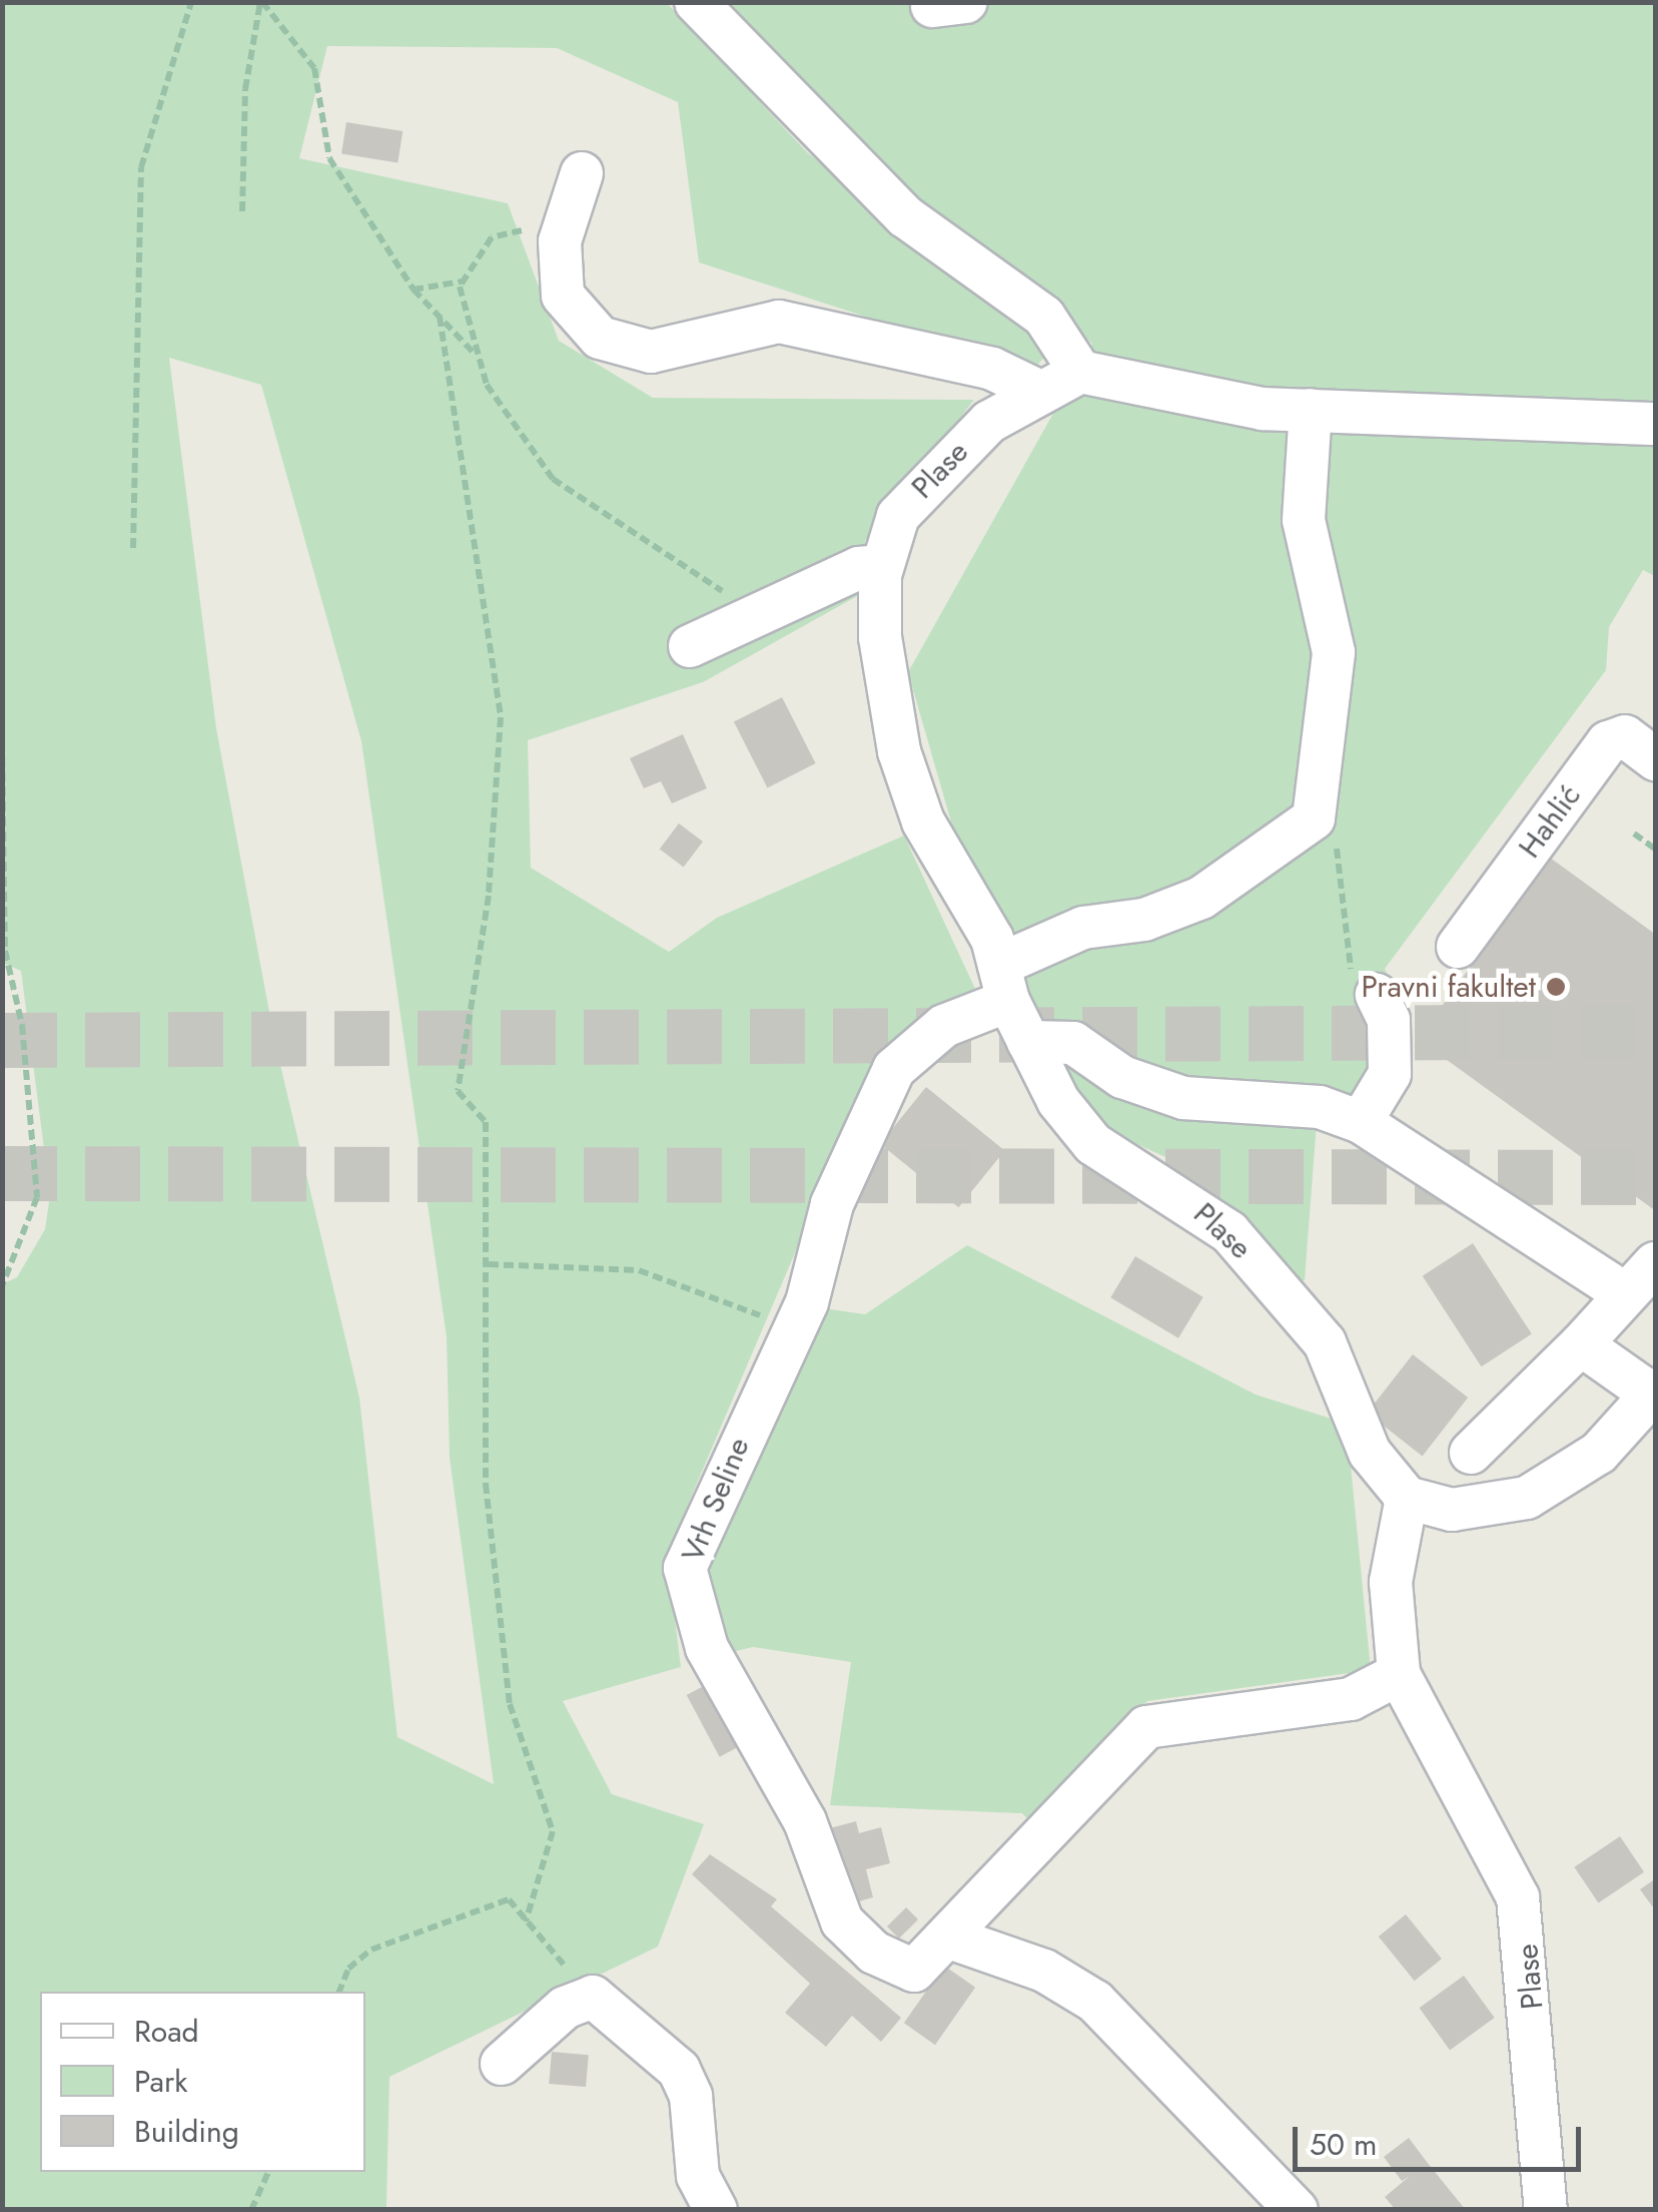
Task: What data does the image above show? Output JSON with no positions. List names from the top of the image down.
{
  "streets": {
    "street": ["Plase", "Hahlić", "Vrh Seline"]
  },
  "crossings": [
    ["Plase", "Vrh Seline"]
  ],
  "places": ["Pravni fakultet"],
  "legend": ["Road", "Park", "Building"],
  "scale_bar": "50 m"
}
